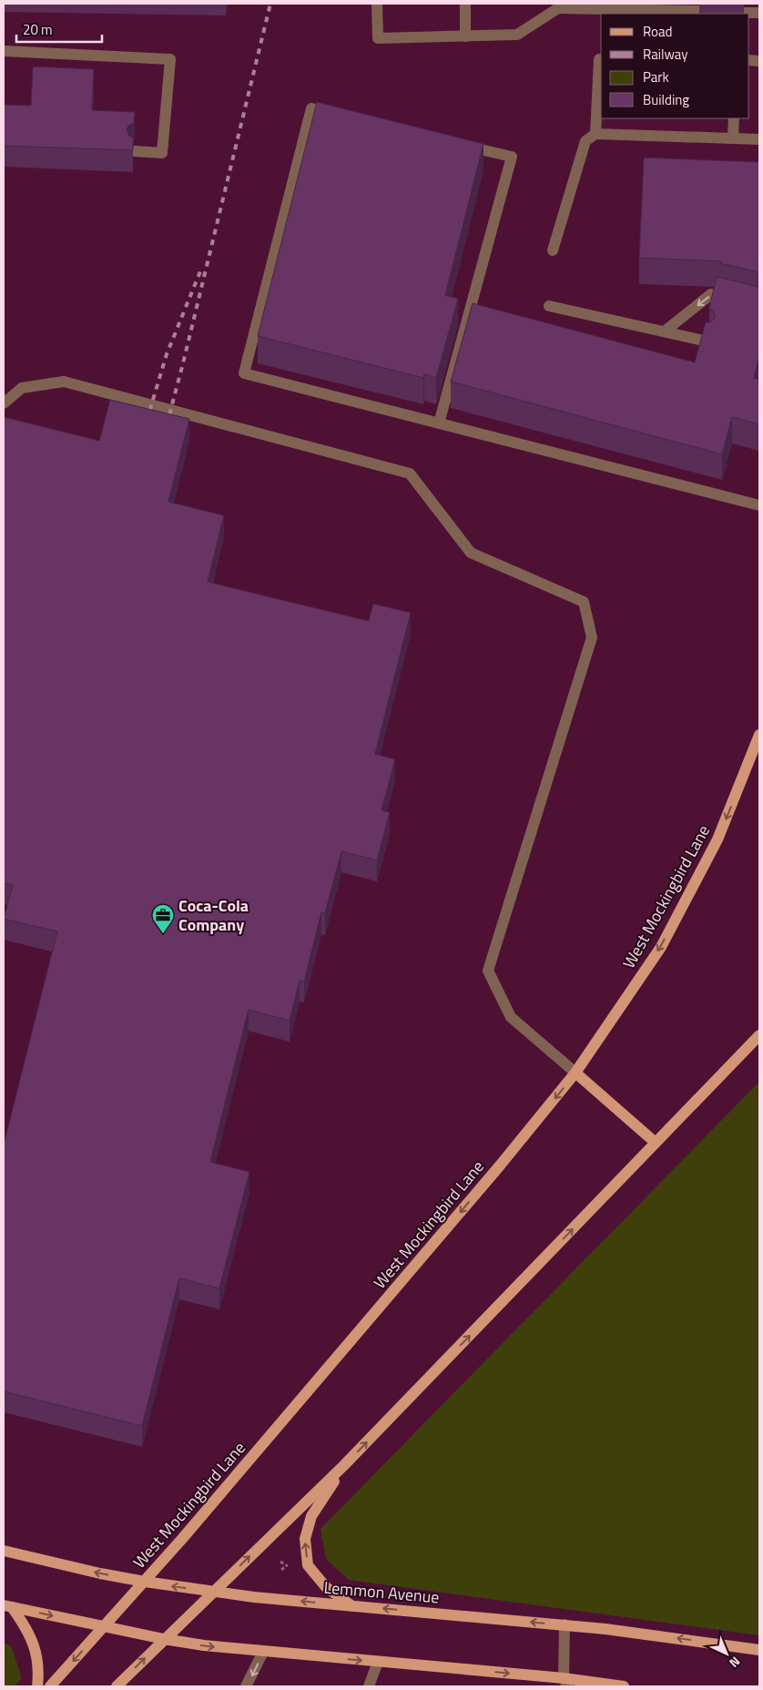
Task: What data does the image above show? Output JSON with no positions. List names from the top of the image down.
{
  "streets": {
    "main road": ["West Mockingbird Lane", "Lemmon Avenue"]
  },
  "crossings": [
    ["West Mockingbird Lane", "Lemmon Avenue"]
  ],
  "places": {
    "office": ["Coca-Cola Company"]
  },
  "legend": [
    "Road",
    "Railway",
    "Park",
    "Building"
  ],
  "scale_bar": "20 m",
  "north": "bottom right"
}
